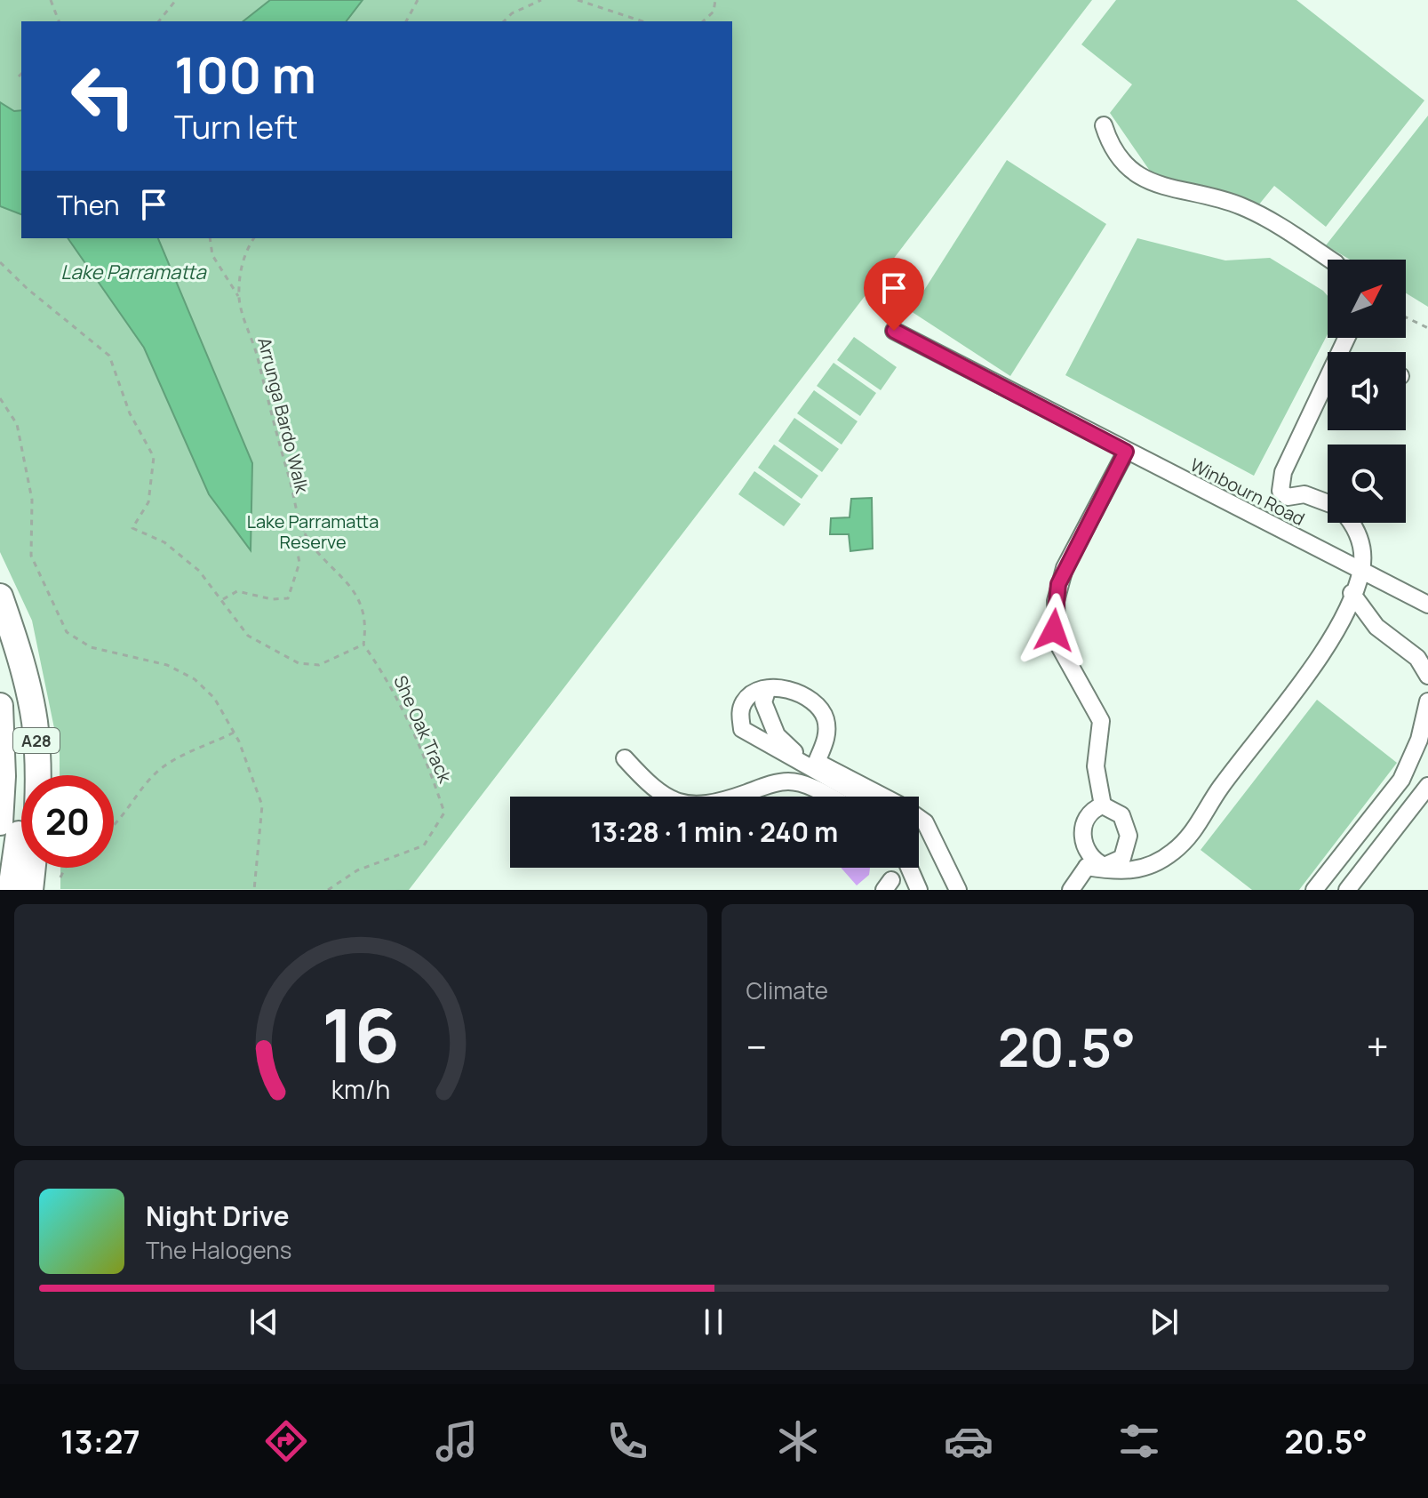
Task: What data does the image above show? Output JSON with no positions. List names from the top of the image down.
{
  "streets": {
    "highway": ["A28"],
    "street": ["Winbourn Road"],
    "path": ["Arrunga Bardo Walk", "She Oak Track"]
  },
  "crossings": [
    ["Arrunga Bardo Walk", "She Oak Track"]
  ],
  "water": ["Lake Parramatta"],
  "parks": ["Lake Parramatta Reserve"],
  "north": "top right",
  "page": {
    "turn": ["100 m", "Turn left"],
    "then": "Then",
    "limit": "20",
    "trip": "13:28 · 1 min · 240 m",
    "tile": "Climate",
    "heat": ["−", "20.5°", "+"],
    "song": ["Night Drive", "The Halogens"],
    "tabs": ["13:27", "20.5°"],
    "gauge": ["16", "km/h"]
  }
}
